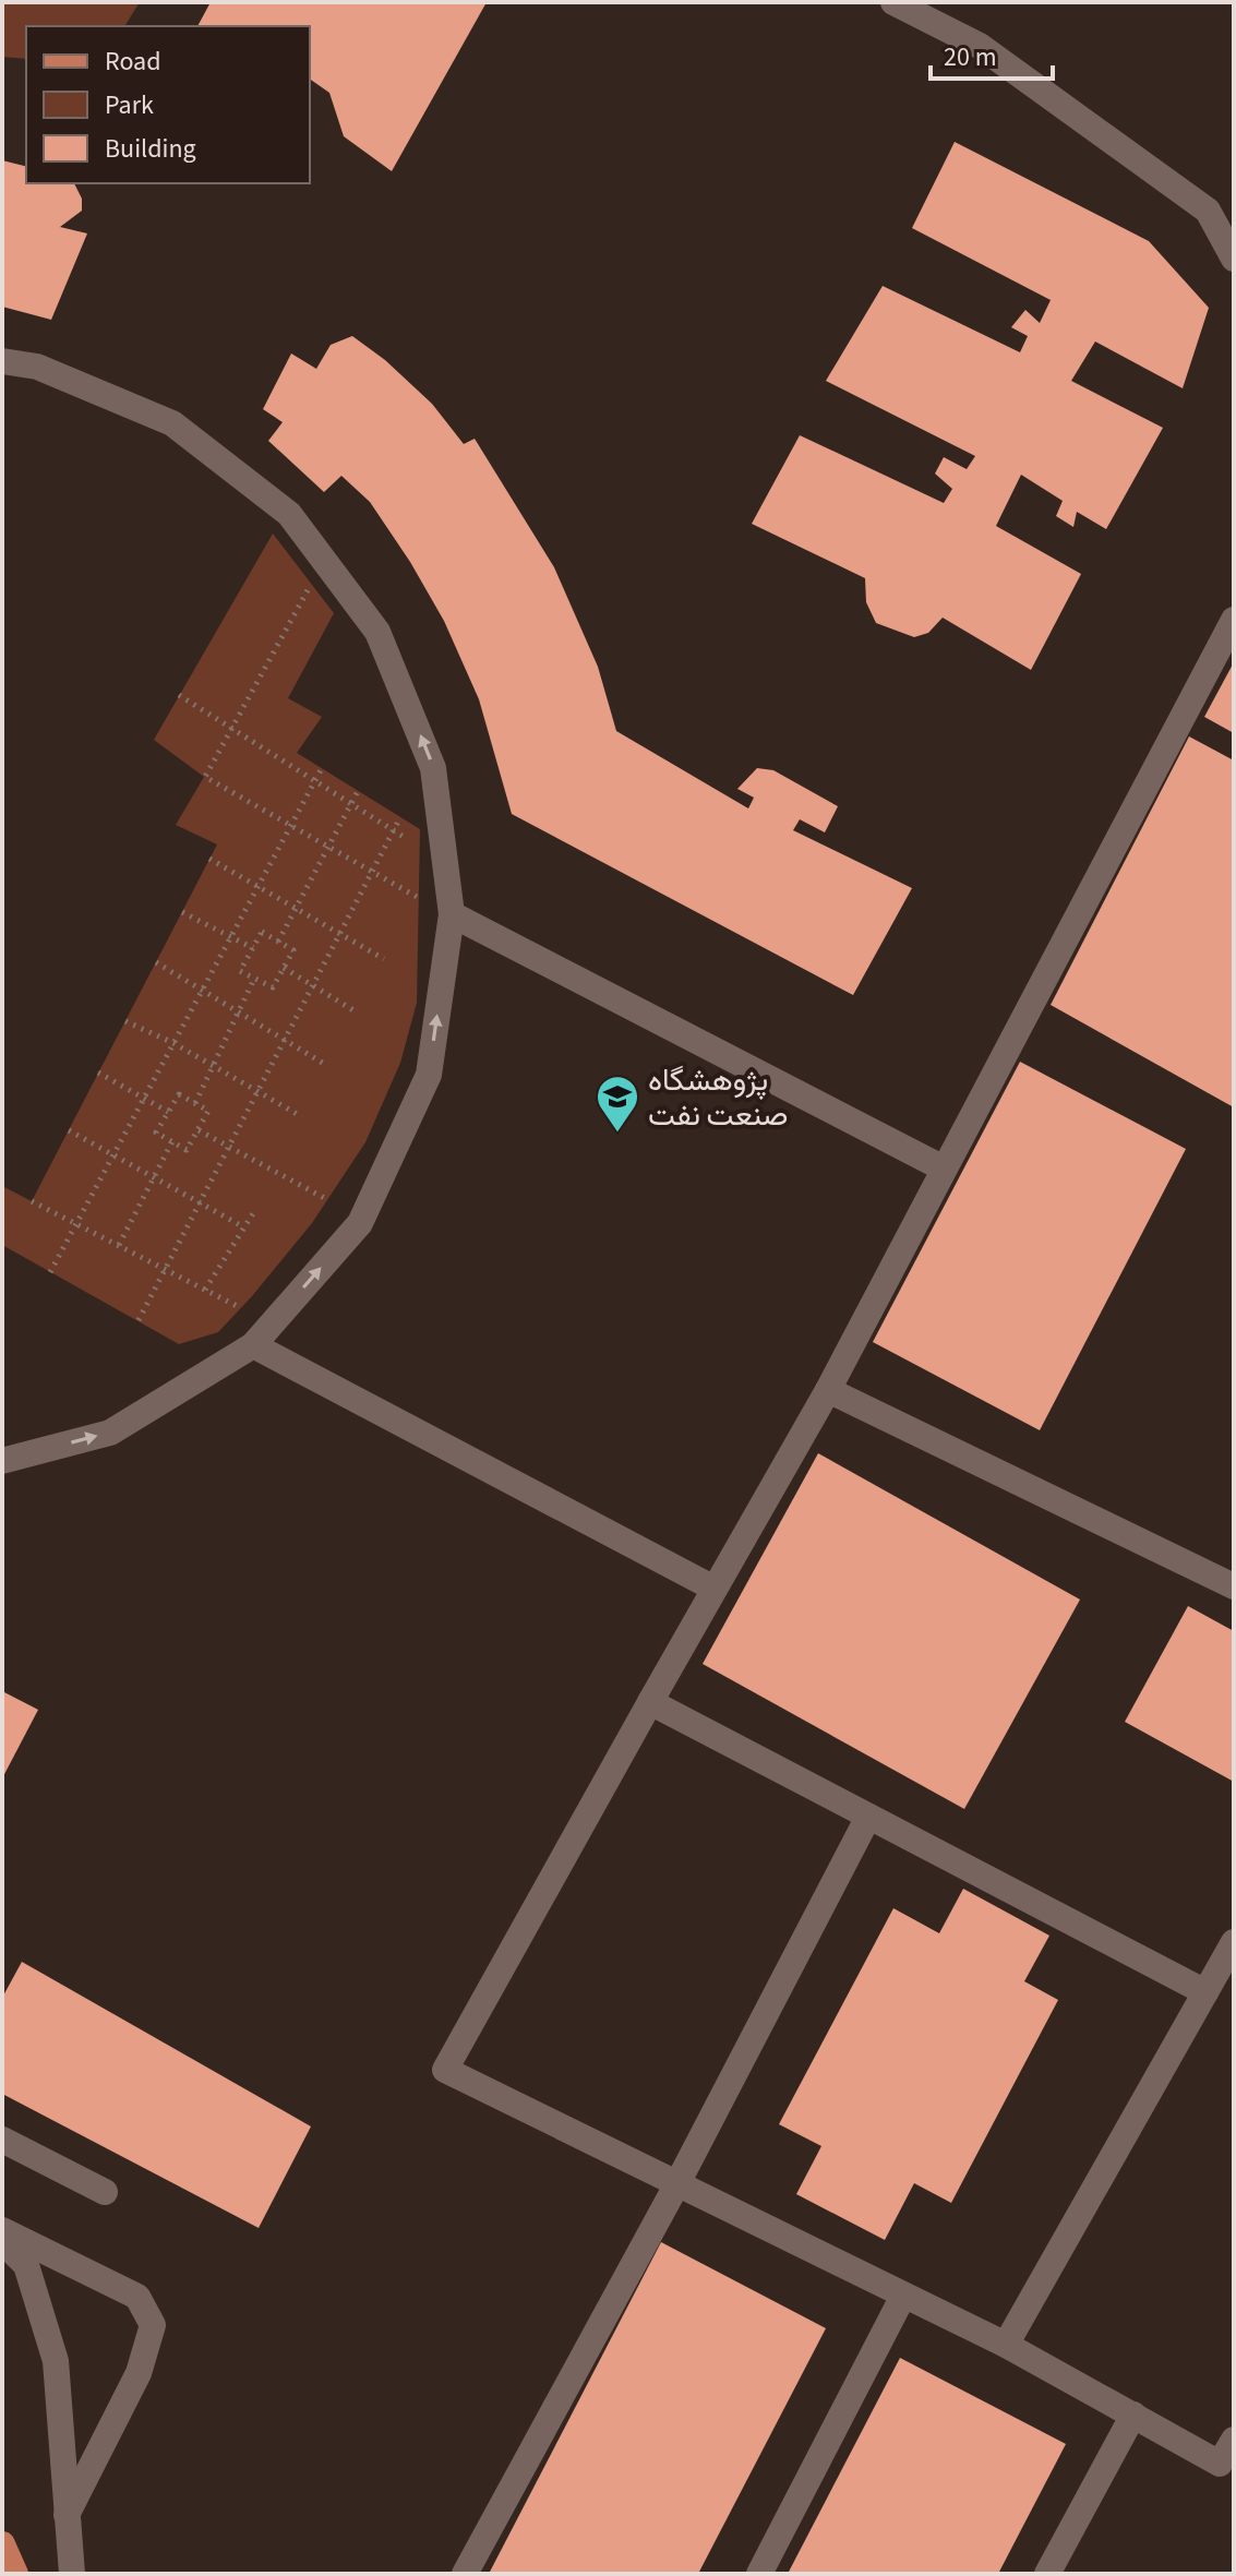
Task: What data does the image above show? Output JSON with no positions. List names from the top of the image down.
{
  "places": {
    "school or university": ["پژوهشگاه صنعت نفت"]
  },
  "legend": ["Road", "Park", "Building"],
  "scale_bar": "20 m"
}
